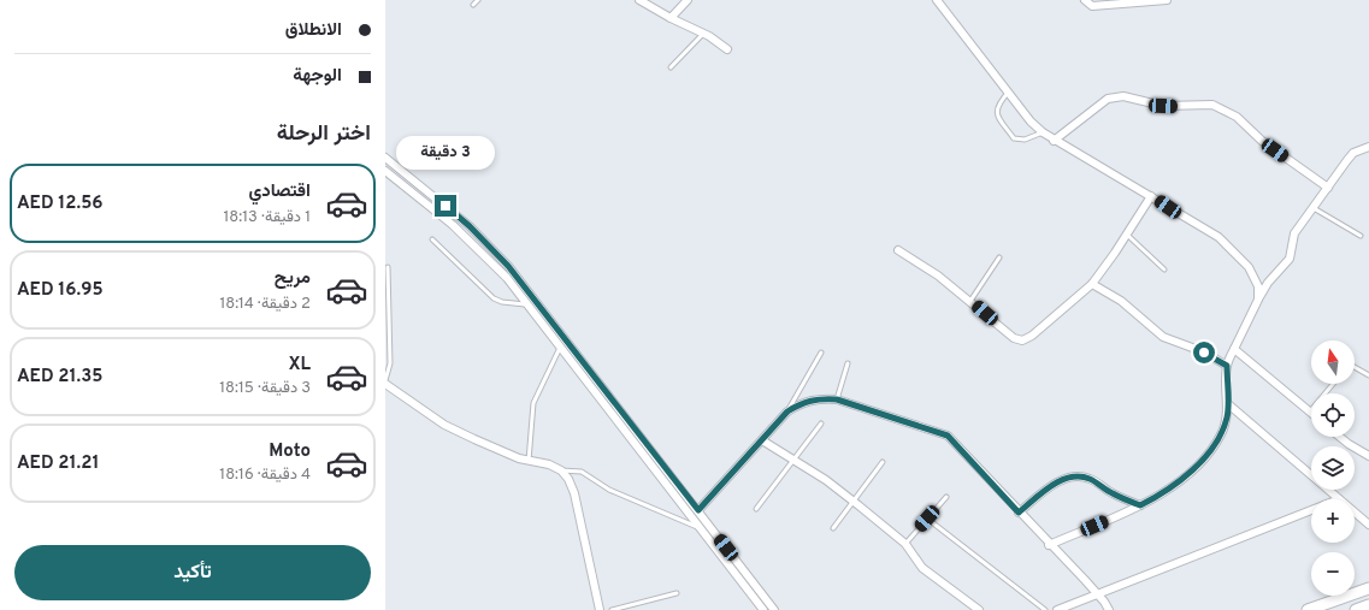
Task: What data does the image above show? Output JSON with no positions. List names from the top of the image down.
{
  "north": "top",
  "page": {
    "banner": ["الانطلاق", "الوجهة"],
    "heading": "اختر الرحلة",
    "bubble": "3 دقيقة",
    "list": [
      {
        "name": "اقتصادي",
        "note": "1 دقيقة · 18:13",
        "value": "AED 12.56"
      },
      {
        "name": "مريح",
        "note": "2 دقيقة · 18:14",
        "value": "AED 16.95"
      },
      {
        "name": "XL",
        "note": "3 دقيقة · 18:15",
        "value": "AED 21.35"
      },
      {
        "name": "Moto",
        "note": "4 دقيقة · 18:16",
        "value": "AED 21.21"
      }
    ],
    "map_buttons": ["+", "−"],
    "buttons": "تأكيد"
  }
}
